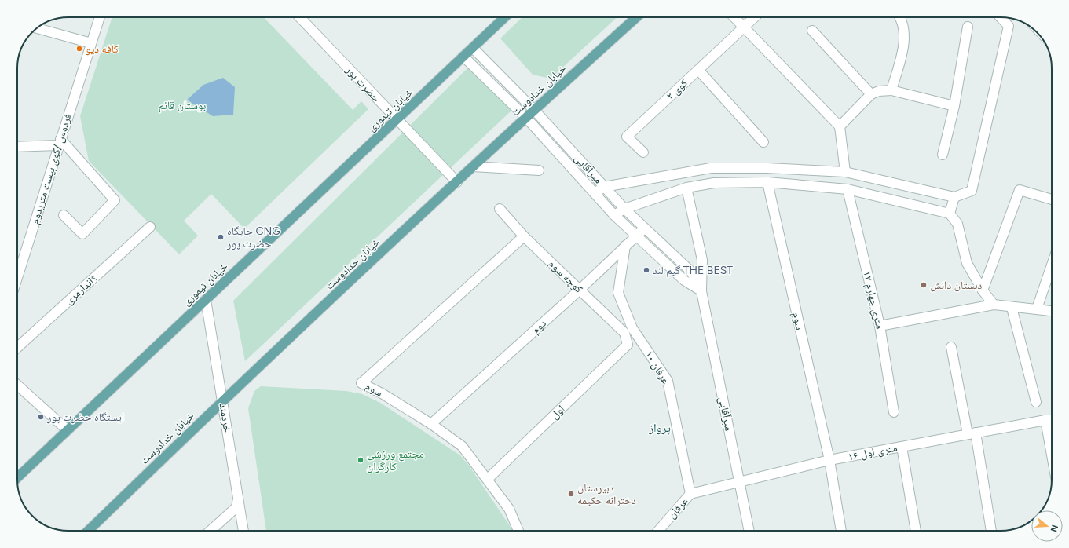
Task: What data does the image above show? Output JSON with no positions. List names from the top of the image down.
{
  "streets": {
    "main road": ["خیابان خدادوست", "خیابان تیموری"],
    "street": [
      "حضرت پور",
      "کوی ۲",
      "فردوس /کوی بیست متریدوم",
      "میرآقایی",
      "کوچه سوم",
      "ژاندارمری",
      "۱۲ متری چهارم",
      "سوم",
      "دوم",
      "عرفان ۱۰",
      "اول",
      "خردمند",
      "۱۶ متری اول",
      "عرفان"
    ]
  },
  "crossings": [
    ["حضرت پور", "خیابان خدادوست"],
    ["حضرت پور", "خیابان تیموری"],
    ["خیابان خدادوست", "میرآقایی"],
    ["خیابان خدادوست", "خردمند"],
    ["خیابان تیموری", "میرآقایی"],
    ["خیابان تیموری", "خردمند"],
    ["میرآقایی", "دوم"],
    ["میرآقایی", "۱۶ متری اول"],
    ["کوچه سوم", "سوم"],
    ["کوچه سوم", "دوم"],
    ["کوچه سوم", "اول"],
    ["سوم", "دوم"],
    ["سوم", "اول"],
    ["سوم", "۱۶ متری اول"],
    ["دوم", "عرفان ۱۰"],
    ["عرفان ۱۰", "۱۶ متری اول"],
    ["عرفان ۱۰", "عرفان"],
    ["۱۶ متری اول", "عرفان"]
  ],
  "districts": ["پرواز"],
  "parks": ["بوستان قائم"],
  "places": [
    "کافه دیو",
    "جایگاه CNG حضرت پور",
    "گیم لند THE BEST",
    "دبستان دانش",
    "ایستگاه حضرت پور",
    "مجتمع ورزشی کارگران",
    "دبیرستان دخترانه حکیمه"
  ],
  "north": "right"
}
